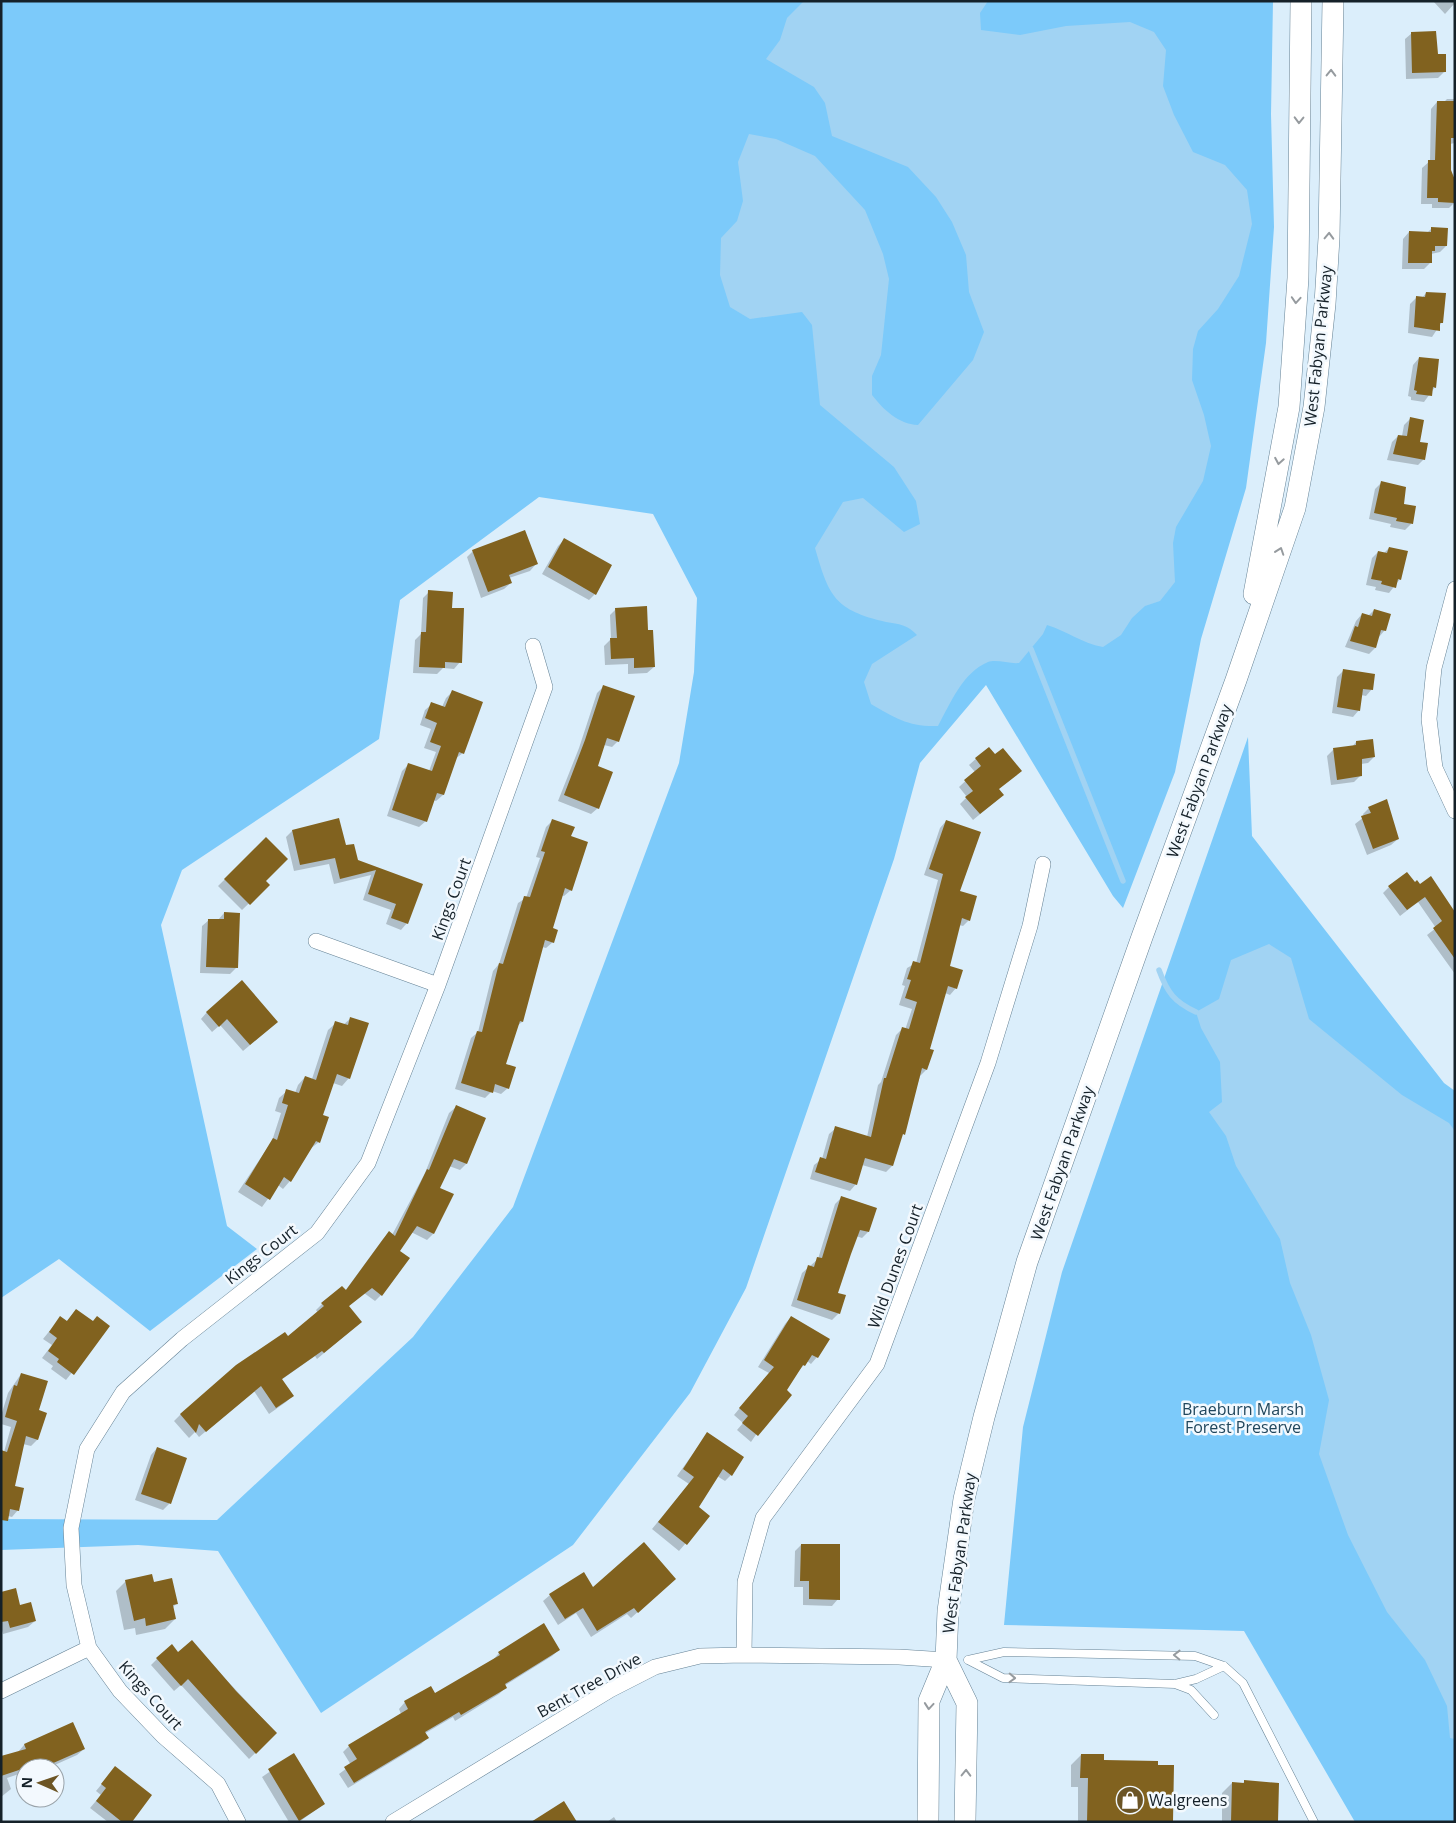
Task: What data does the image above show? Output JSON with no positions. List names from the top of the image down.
{
  "streets": {
    "main road": ["West Fabyan Parkway"],
    "street": ["Kings Court", "Wild Dunes Court", "Bent Tree Drive"]
  },
  "crossings": [
    ["West Fabyan Parkway", "Bent Tree Drive"],
    ["Wild Dunes Court", "Bent Tree Drive"]
  ],
  "parks": ["Braeburn Marsh Forest Preserve"],
  "places": {
    "shop": ["Walgreens"]
  },
  "north": "left"
}
